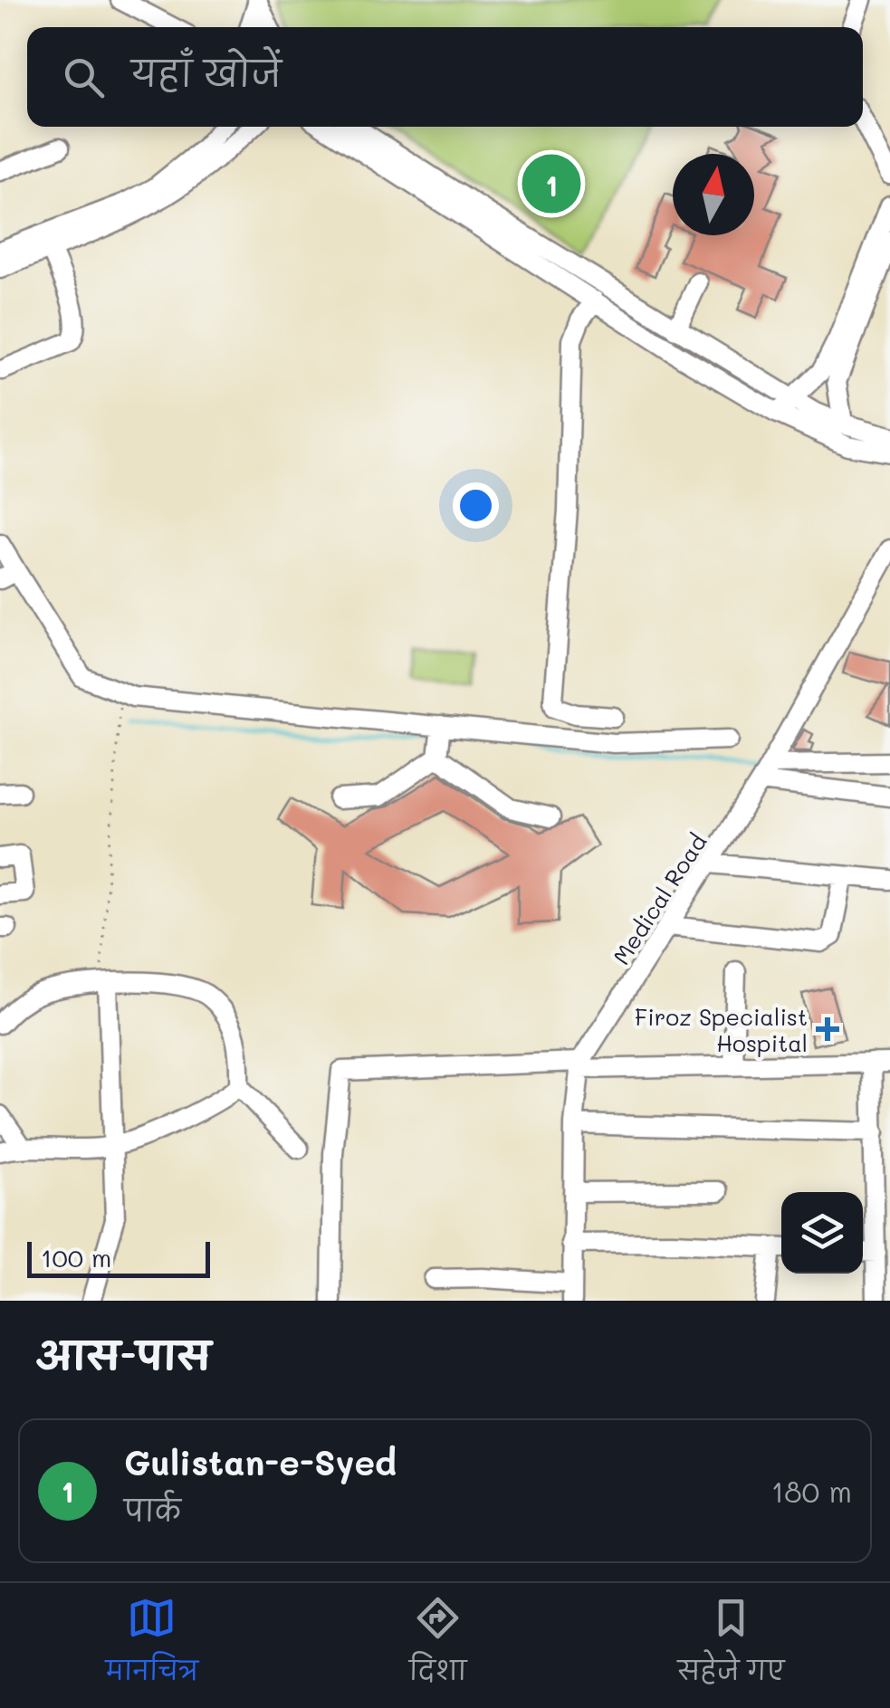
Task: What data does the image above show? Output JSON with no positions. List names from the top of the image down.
{
  "streets": {
    "street": ["Medical Road"]
  },
  "places": {
    "health": ["Firoz Specialist Hospital"]
  },
  "scale_bar": "100 m",
  "north": "top",
  "page": {
    "search": "यहाँ खोजें",
    "pins": "1",
    "scale": "100 m",
    "heading": "आस-पास",
    "list": [
      {
        "mark": "1",
        "name": "Gulistan-e-Syed",
        "note": "पार्क",
        "value": "180 m"
      }
    ],
    "nav": ["मानचित्र", "दिशा", "सहेजे गए"]
  }
}
